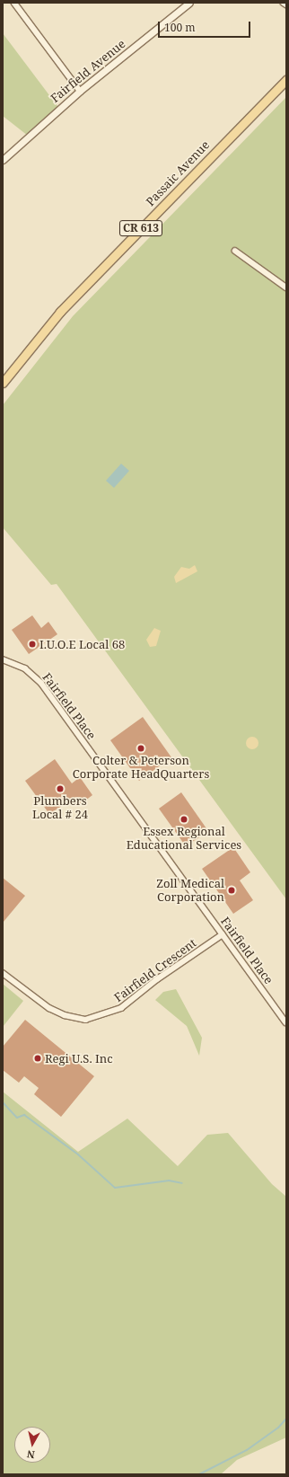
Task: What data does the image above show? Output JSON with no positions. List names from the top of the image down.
{
  "streets": {
    "main road": ["Passaic Avenue", "CR 613"],
    "street": ["Fairfield Avenue", "Fairfield Place", "Fairfield Crescent"]
  },
  "crossings": [
    ["Fairfield Place", "Fairfield Crescent"]
  ],
  "places": [
    "I.U.O.E Local 68",
    "Colter & Peterson Corporate HeadQuarters",
    "Plumbers Local # 24",
    "Essex Regional Educational Services",
    "Zoll Medical Corporation",
    "Regi U.S. Inc"
  ],
  "scale_bar": "100 m",
  "north": "bottom"
}
